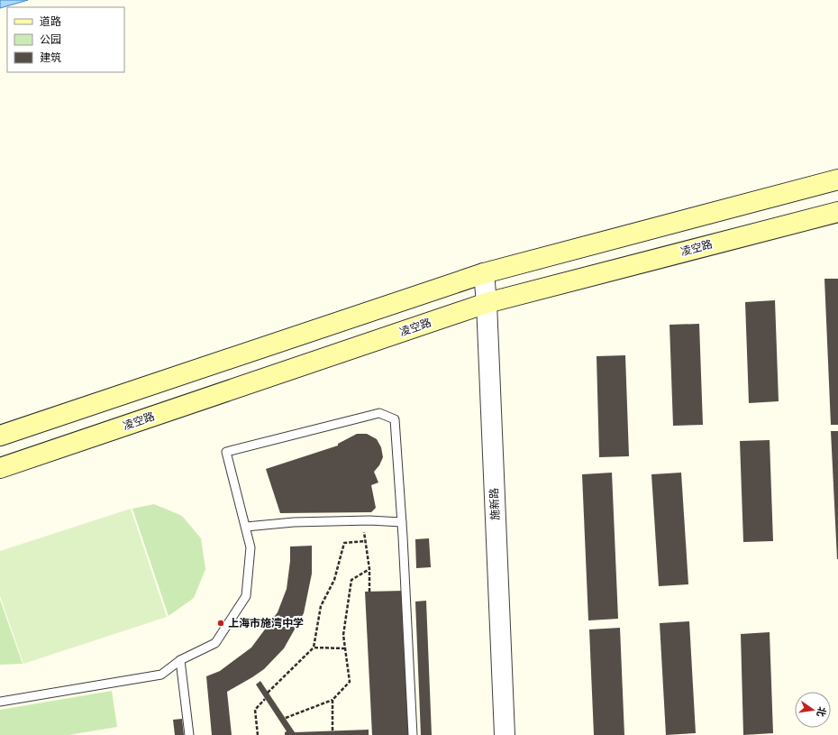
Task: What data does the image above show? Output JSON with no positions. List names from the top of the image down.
{
  "streets": {
    "main road": ["凌空路"],
    "street": ["施新路"]
  },
  "crossings": [
    ["凌空路", "施新路"]
  ],
  "places": ["上海市施湾中学"],
  "legend": ["道路", "公园", "建筑"],
  "north": "right"
}
